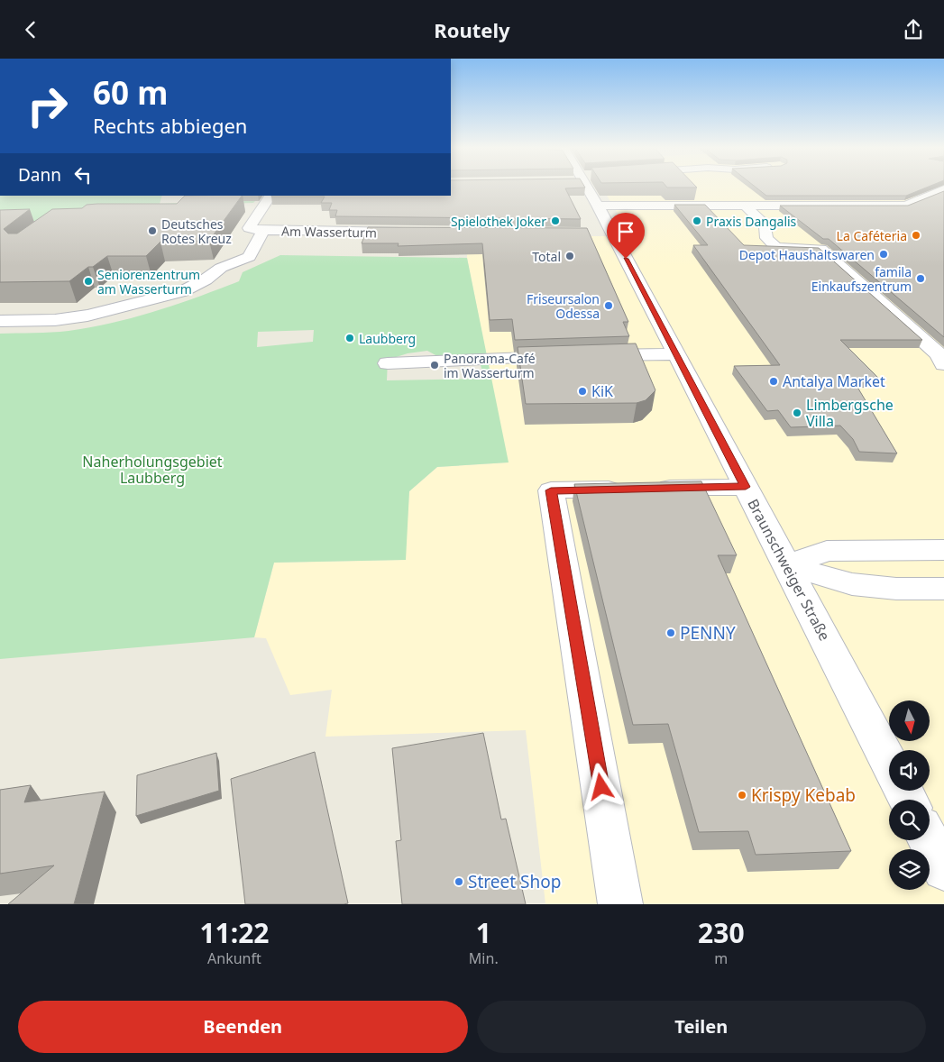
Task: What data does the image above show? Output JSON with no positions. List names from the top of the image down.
{
  "streets": {
    "street": ["Am Wasserturm", "Braunschweiger Straße"]
  },
  "parks": ["Naherholungsgebiet Laubberg"],
  "places": [
    "Spielothek Joker",
    "Praxis Dangalis",
    "Deutsches Rotes Kreuz",
    "La Caféteria",
    "Depot Haushaltswaren",
    "Total",
    "famila Einkaufszentrum",
    "Seniorenzentrum am Wasserturm",
    "Friseursalon Odessa",
    "Laubberg",
    "Panorama-Café im Wasserturm",
    "Antalya Market",
    "KiK",
    "Limbergsche Villa",
    "PENNY",
    "Krispy Kebab",
    "Street Shop"
  ],
  "north": "bottom",
  "page": {
    "header": "Routely",
    "turn": ["60 m", "Rechts abbiegen"],
    "then": "Dann",
    "eta": [
      "11:22",
      "Ankunft",
      "1",
      "Min.",
      "230",
      "m"
    ],
    "buttons": ["Beenden", "Teilen"]
  }
}
